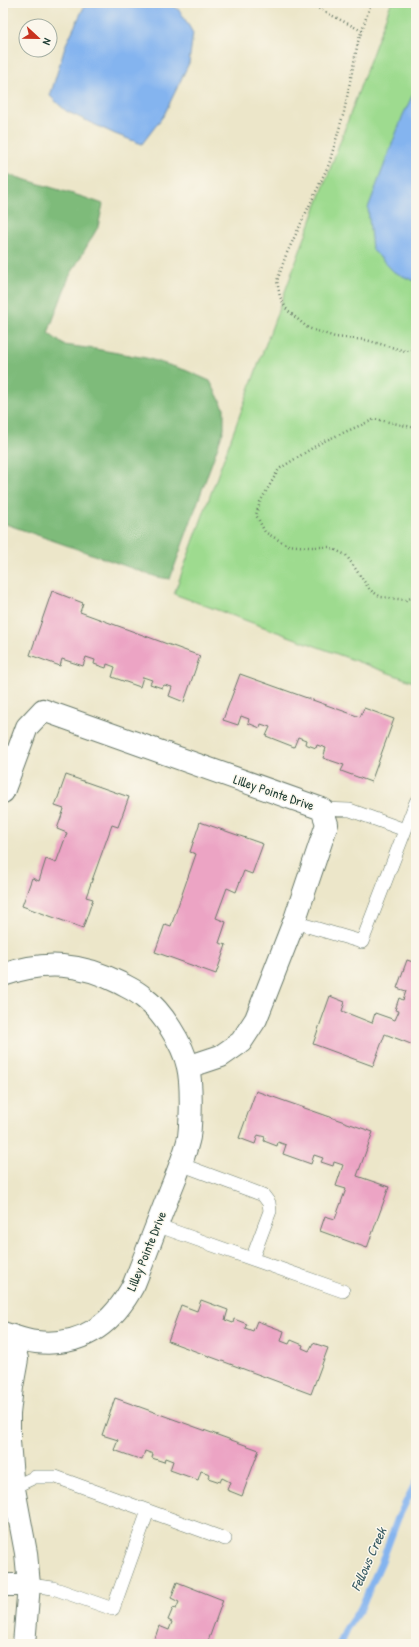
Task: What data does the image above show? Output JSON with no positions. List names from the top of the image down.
{
  "streets": {
    "street": ["Lilley Pointe Drive"]
  },
  "water": ["Fellows Creek"],
  "north": "right"
}
